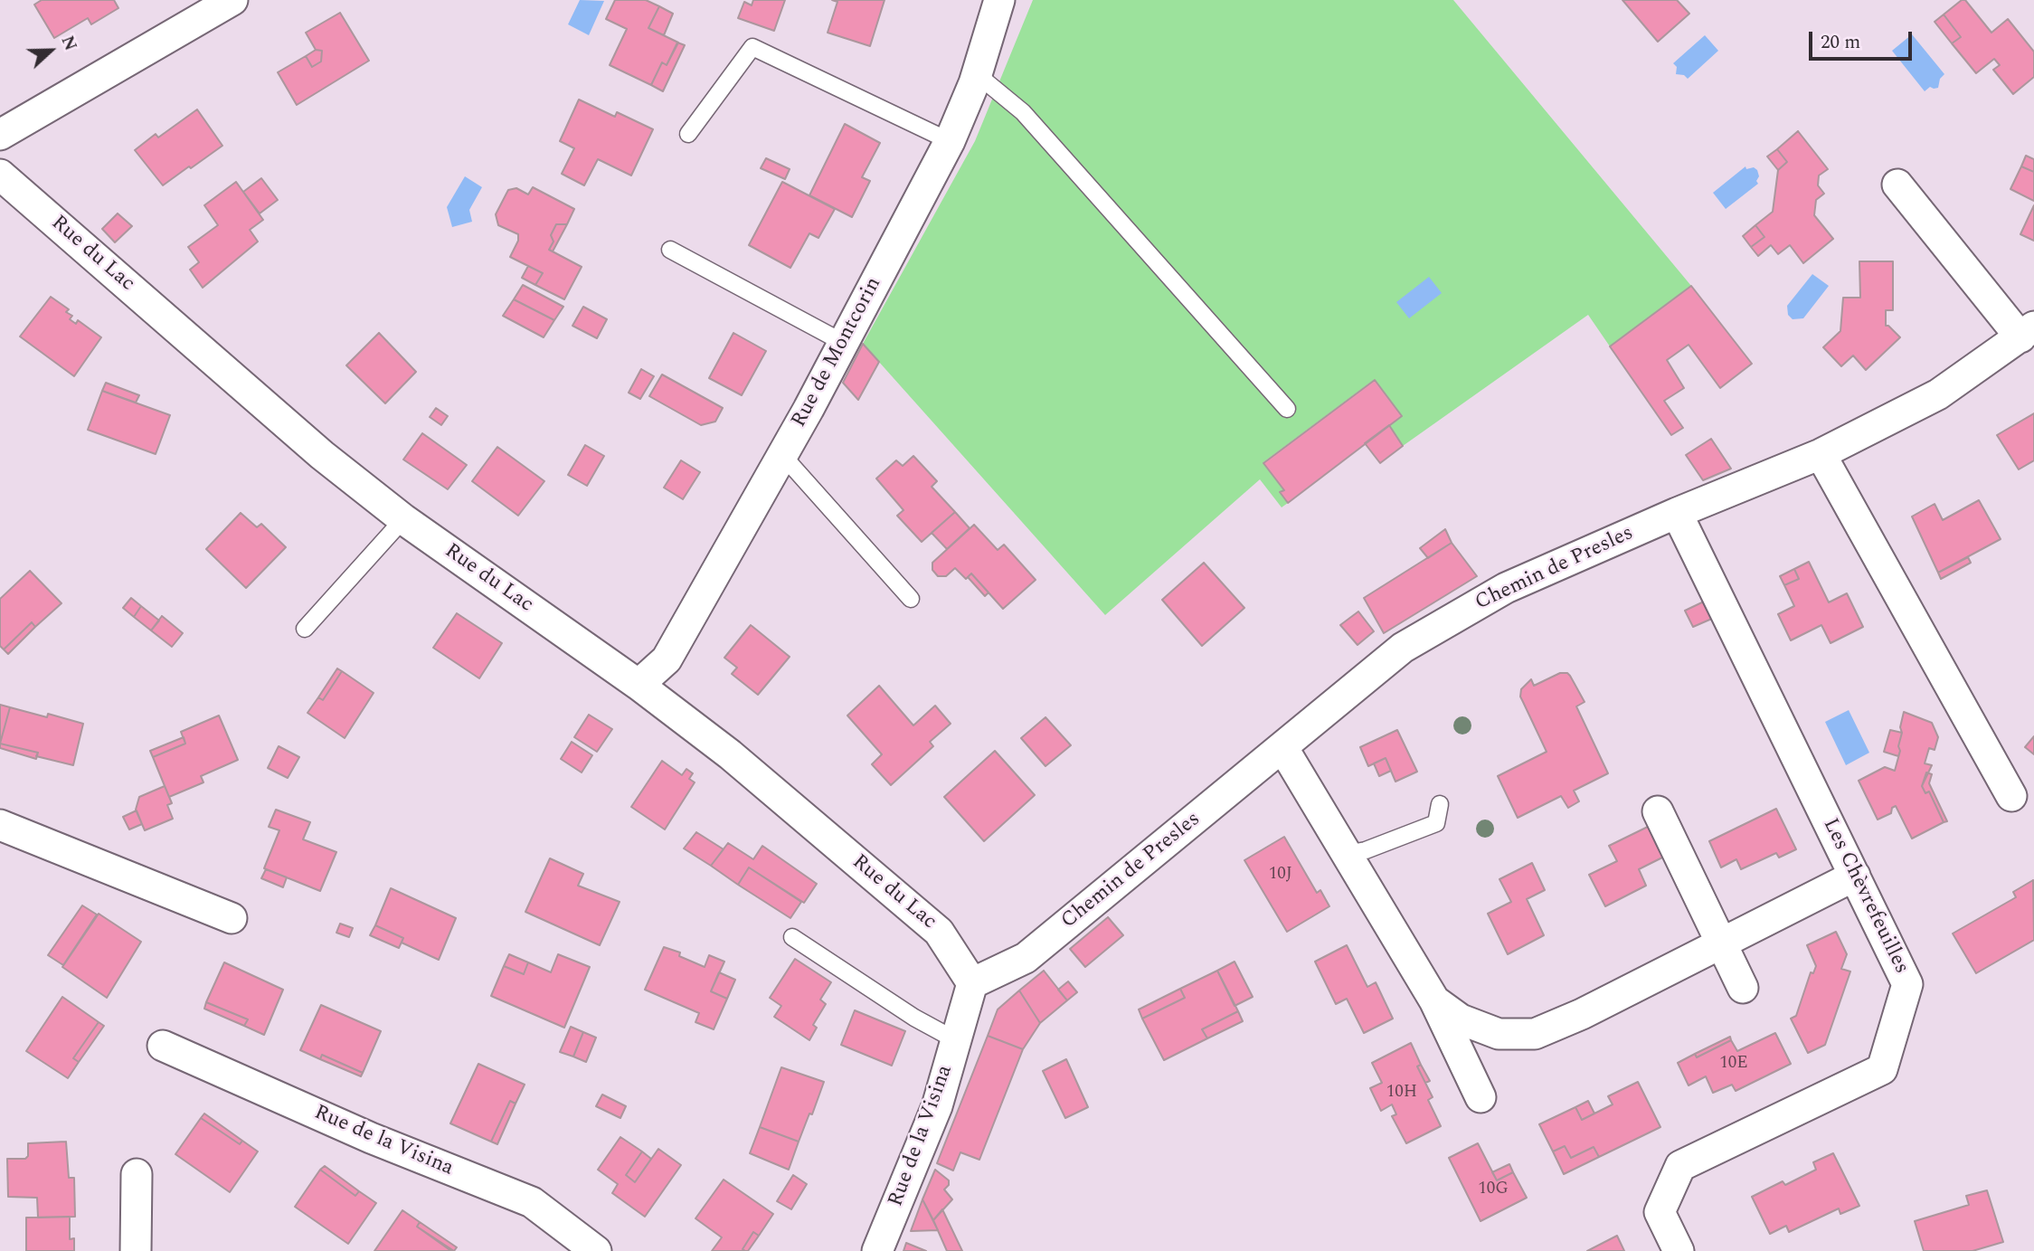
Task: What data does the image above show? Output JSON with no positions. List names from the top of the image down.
{
  "streets": {
    "street": [
      "Rue du Lac",
      "Rue de Montcorin",
      "Chemin de Presles",
      "Les Chèvrefeuilles",
      "Rue de la Visina"
    ]
  },
  "crossings": [
    ["Rue du Lac", "Rue de Montcorin"],
    ["Rue du Lac", "Chemin de Presles"],
    ["Rue du Lac", "Rue de la Visina"],
    ["Chemin de Presles", "Les Chèvrefeuilles"],
    ["Chemin de Presles", "Rue de la Visina"]
  ],
  "house_numbers": [
    "10J",
    "10E",
    "10H",
    "10G"
  ],
  "scale_bar": "20 m",
  "north": "right"
}
